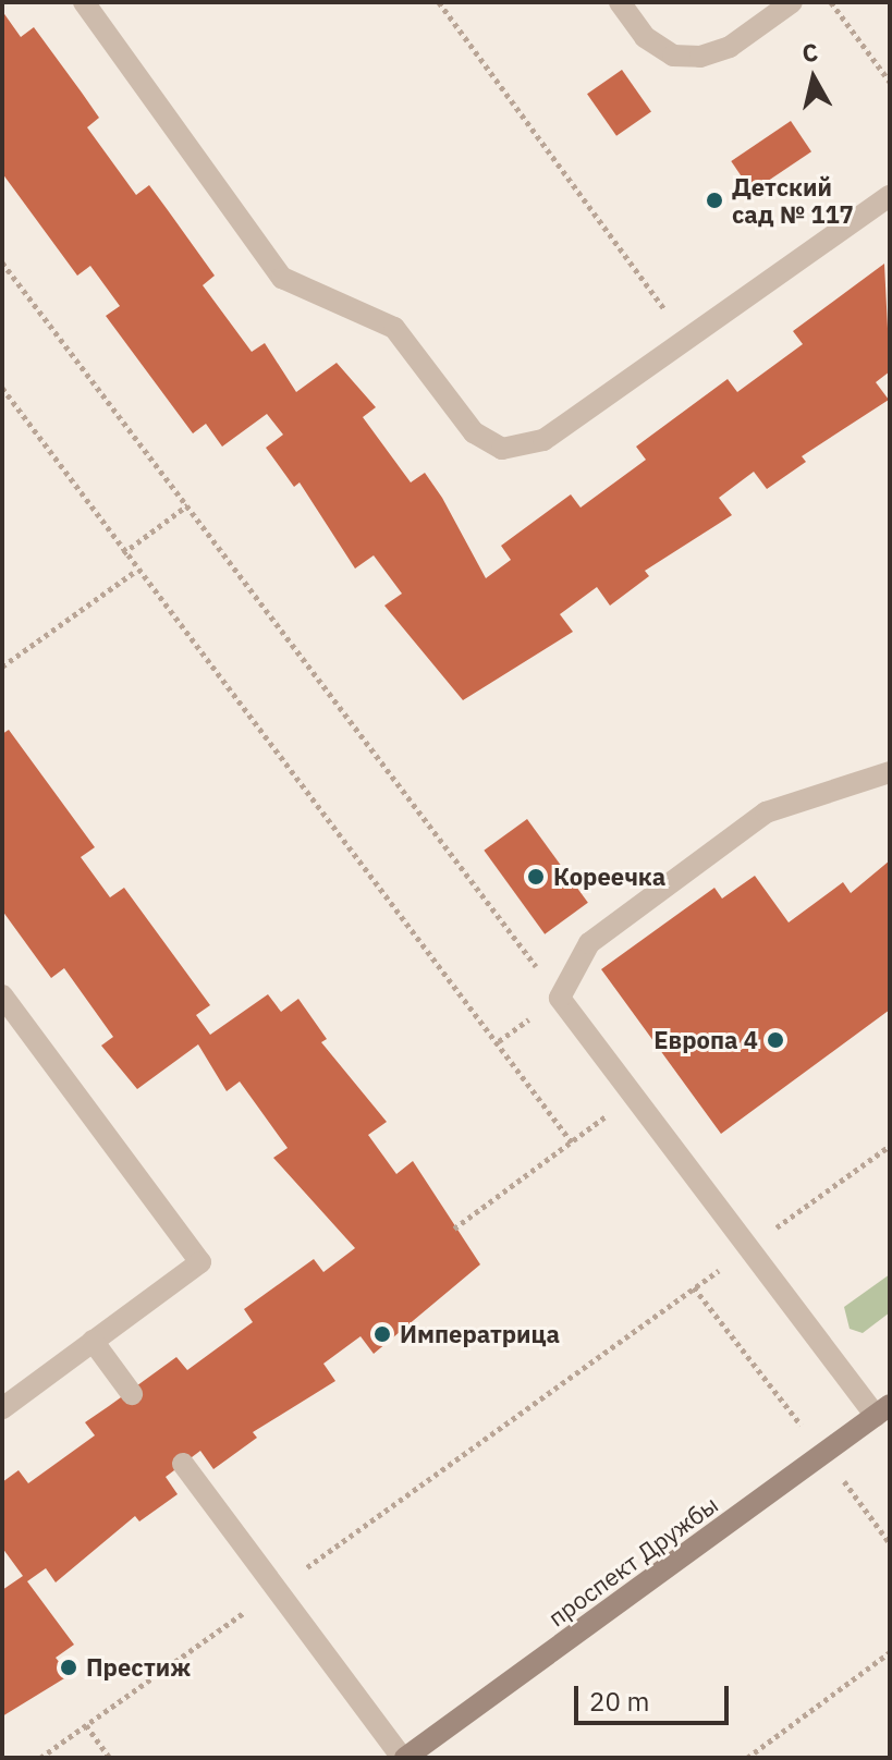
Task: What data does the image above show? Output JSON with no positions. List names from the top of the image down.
{
  "streets": {
    "main road": ["проспект Дружбы"]
  },
  "places": [
    "Детский сад № 117",
    "Кореечка",
    "Европа 4",
    "Императрица",
    "Престиж"
  ],
  "scale_bar": "20 m",
  "north": "top"
}
